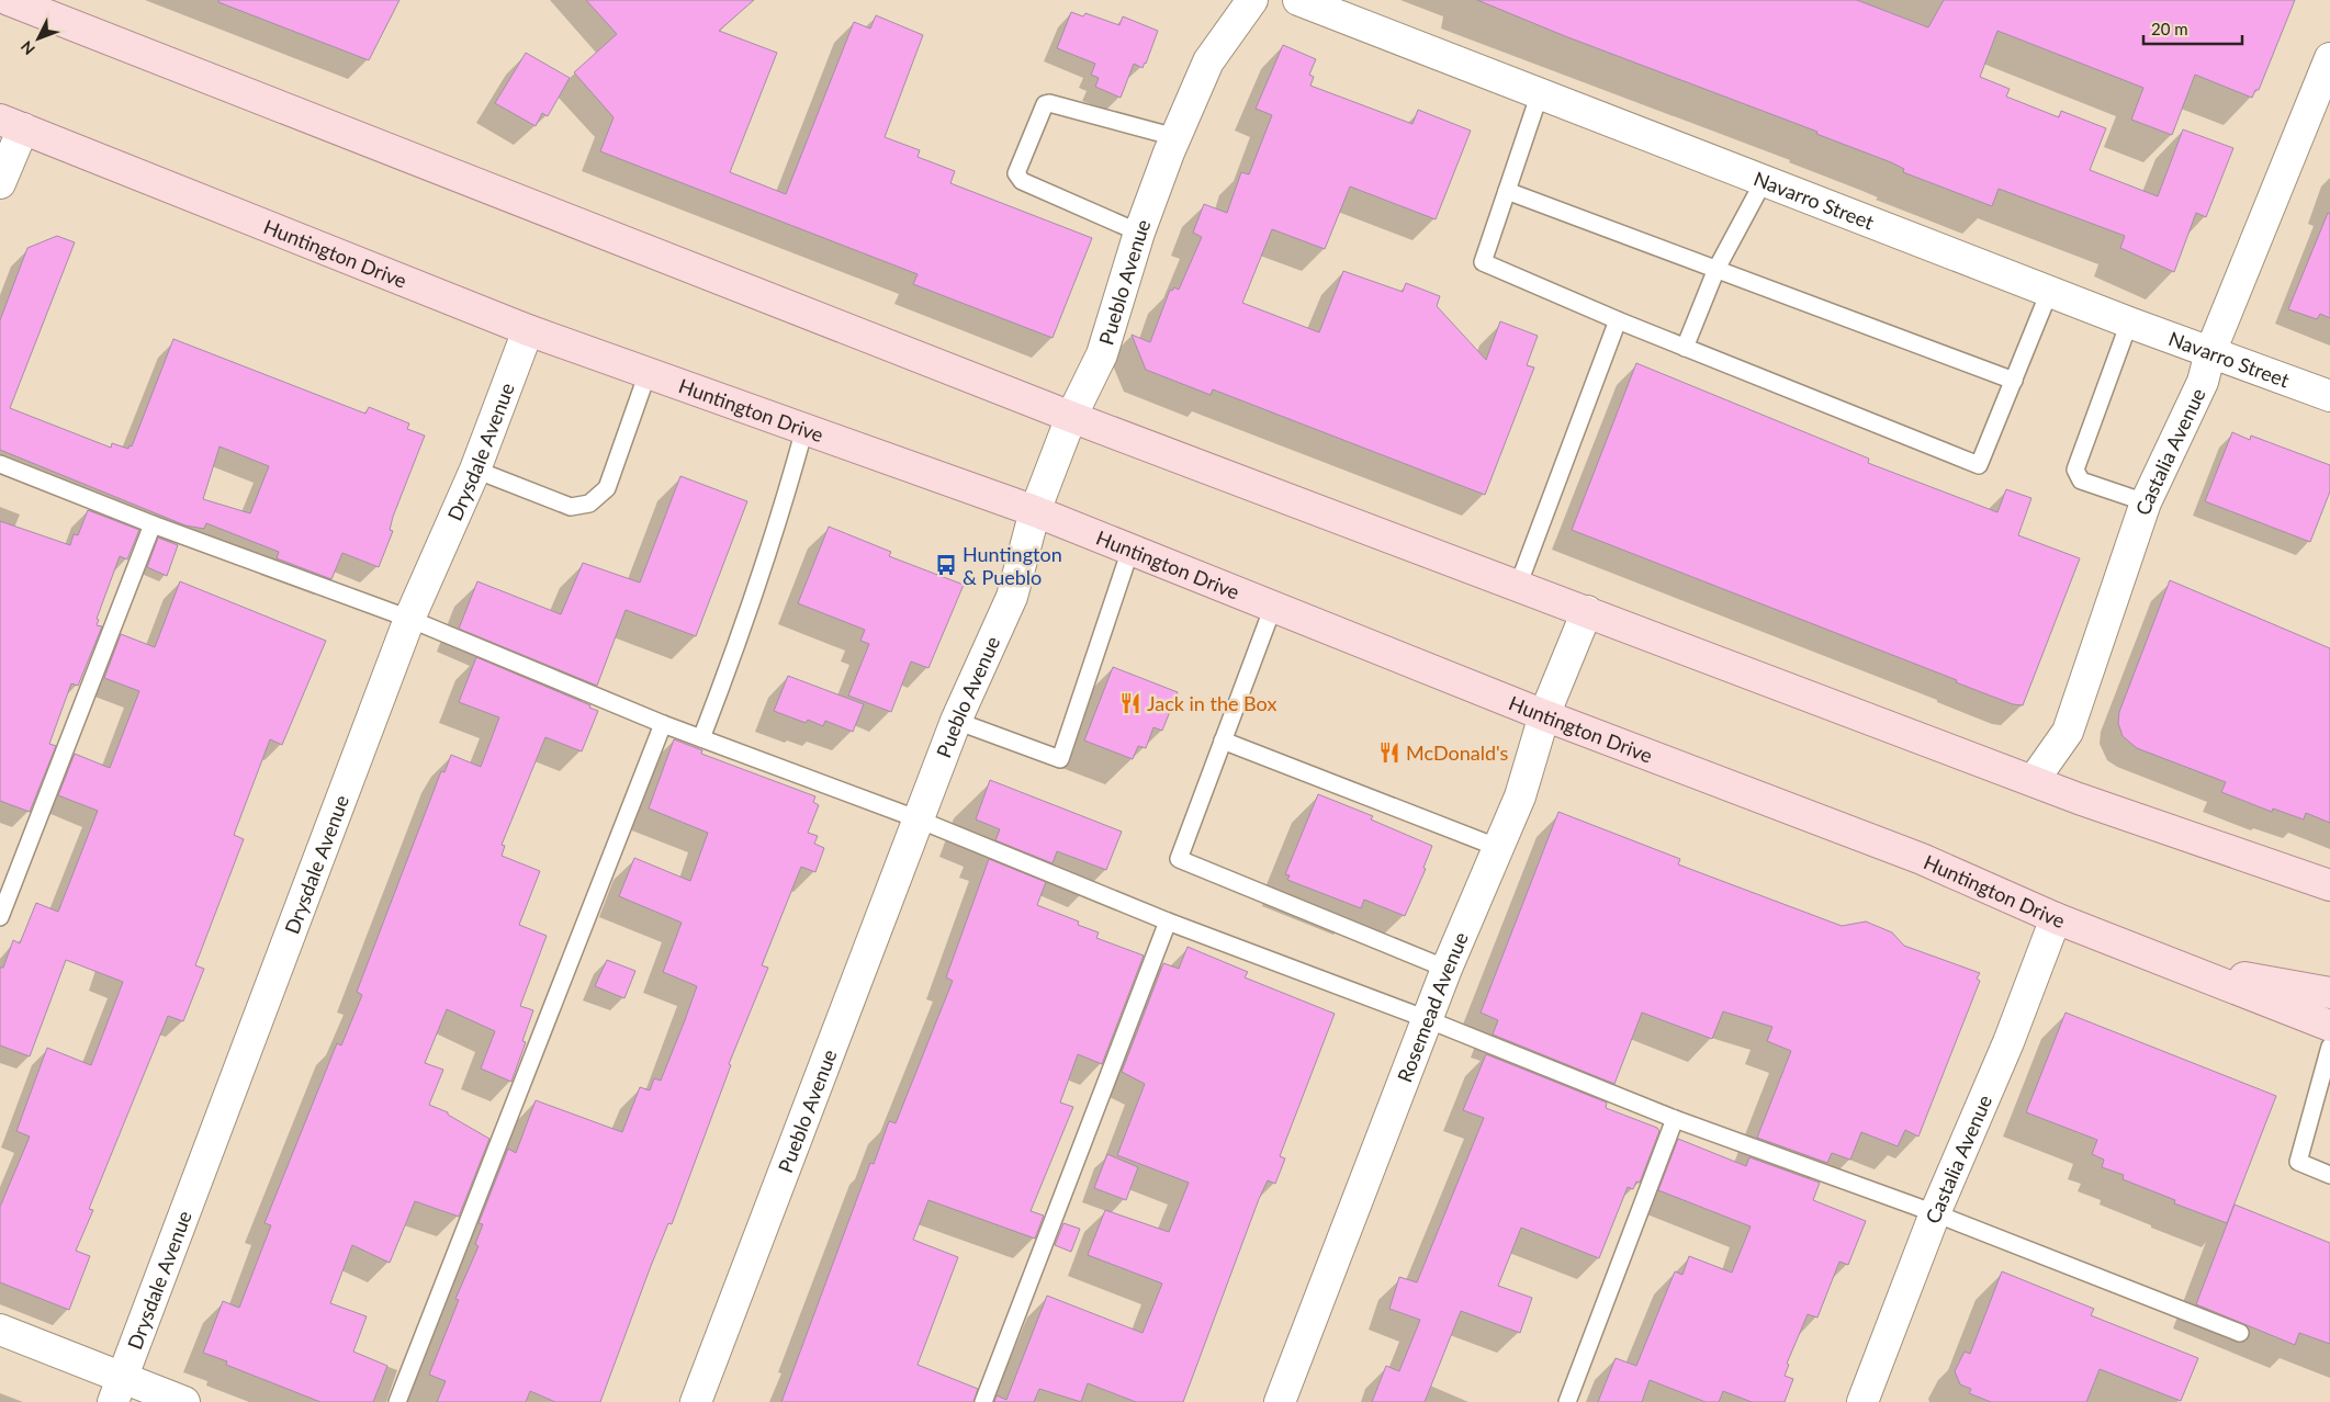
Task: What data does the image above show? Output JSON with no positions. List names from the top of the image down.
{
  "streets": {
    "main road": ["Huntington Drive"],
    "street": [
      "Navarro Street",
      "Pueblo Avenue",
      "Castalia Avenue",
      "Drysdale Avenue",
      "Rosemead Avenue"
    ]
  },
  "crossings": [
    ["Navarro Street", "Castalia Avenue"],
    ["Huntington Drive", "Pueblo Avenue"],
    ["Huntington Drive", "Castalia Avenue"],
    ["Huntington Drive", "Drysdale Avenue"],
    ["Huntington Drive", "Rosemead Avenue"]
  ],
  "places": {
    "bus stop": ["Huntington & Pueblo"],
    "restaurant": ["Jack in the Box", "McDonald's"]
  },
  "scale_bar": "20 m",
  "north": "bottom left"
}
